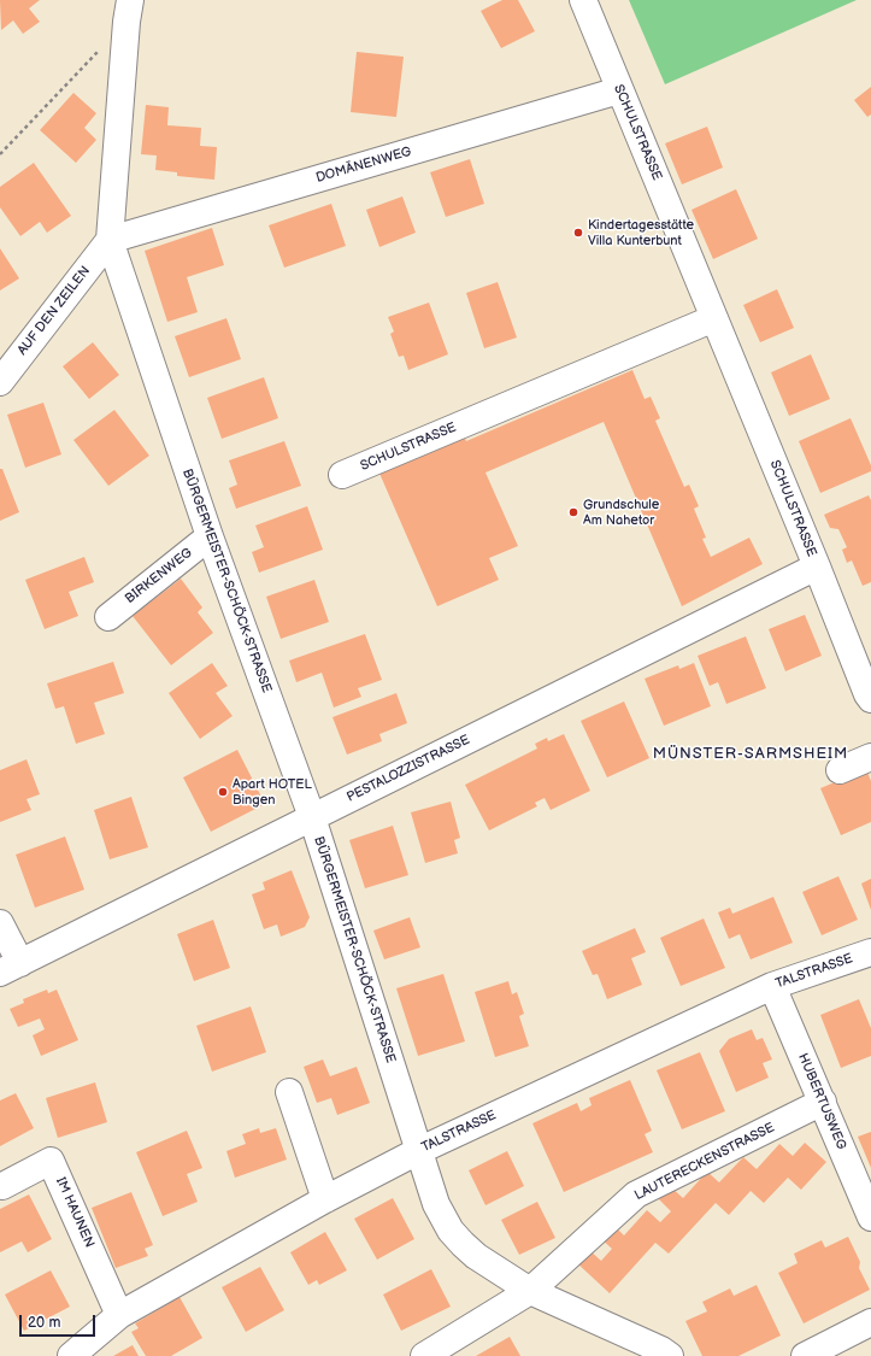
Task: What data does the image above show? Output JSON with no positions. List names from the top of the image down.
{
  "streets": {
    "street": [
      "SCHULSTRASSE",
      "DOMÄNENWEG",
      "AUF DEN ZEILEN",
      "BIRKENWEG",
      "BÜRGERMEISTER-SCHÖCK-STRASSE",
      "PESTALOZZISTRASSE",
      "TALSTRASSE",
      "HUBERTUSWEG",
      "LAUTERECKENSTRASSE",
      "IM HAUNEN"
    ]
  },
  "crossings": [
    ["SCHULSTRASSE", "DOMÄNENWEG"],
    ["SCHULSTRASSE", "PESTALOZZISTRASSE"],
    ["DOMÄNENWEG", "AUF DEN ZEILEN"],
    ["DOMÄNENWEG", "BÜRGERMEISTER-SCHÖCK-STRASSE"],
    ["AUF DEN ZEILEN", "BÜRGERMEISTER-SCHÖCK-STRASSE"],
    ["BIRKENWEG", "BÜRGERMEISTER-SCHÖCK-STRASSE"],
    ["BÜRGERMEISTER-SCHÖCK-STRASSE", "PESTALOZZISTRASSE"],
    ["BÜRGERMEISTER-SCHÖCK-STRASSE", "TALSTRASSE"],
    ["BÜRGERMEISTER-SCHÖCK-STRASSE", "LAUTERECKENSTRASSE"],
    ["TALSTRASSE", "HUBERTUSWEG"],
    ["TALSTRASSE", "IM HAUNEN"],
    ["HUBERTUSWEG", "LAUTERECKENSTRASSE"]
  ],
  "districts": ["MÜNSTER-SARMSHEIM"],
  "places": ["Kindertagesstätte Villa Kunterbunt", "Grundschule Am Nahetor", "Apart HOTEL Bingen"],
  "scale_bar": "20 m"
}
